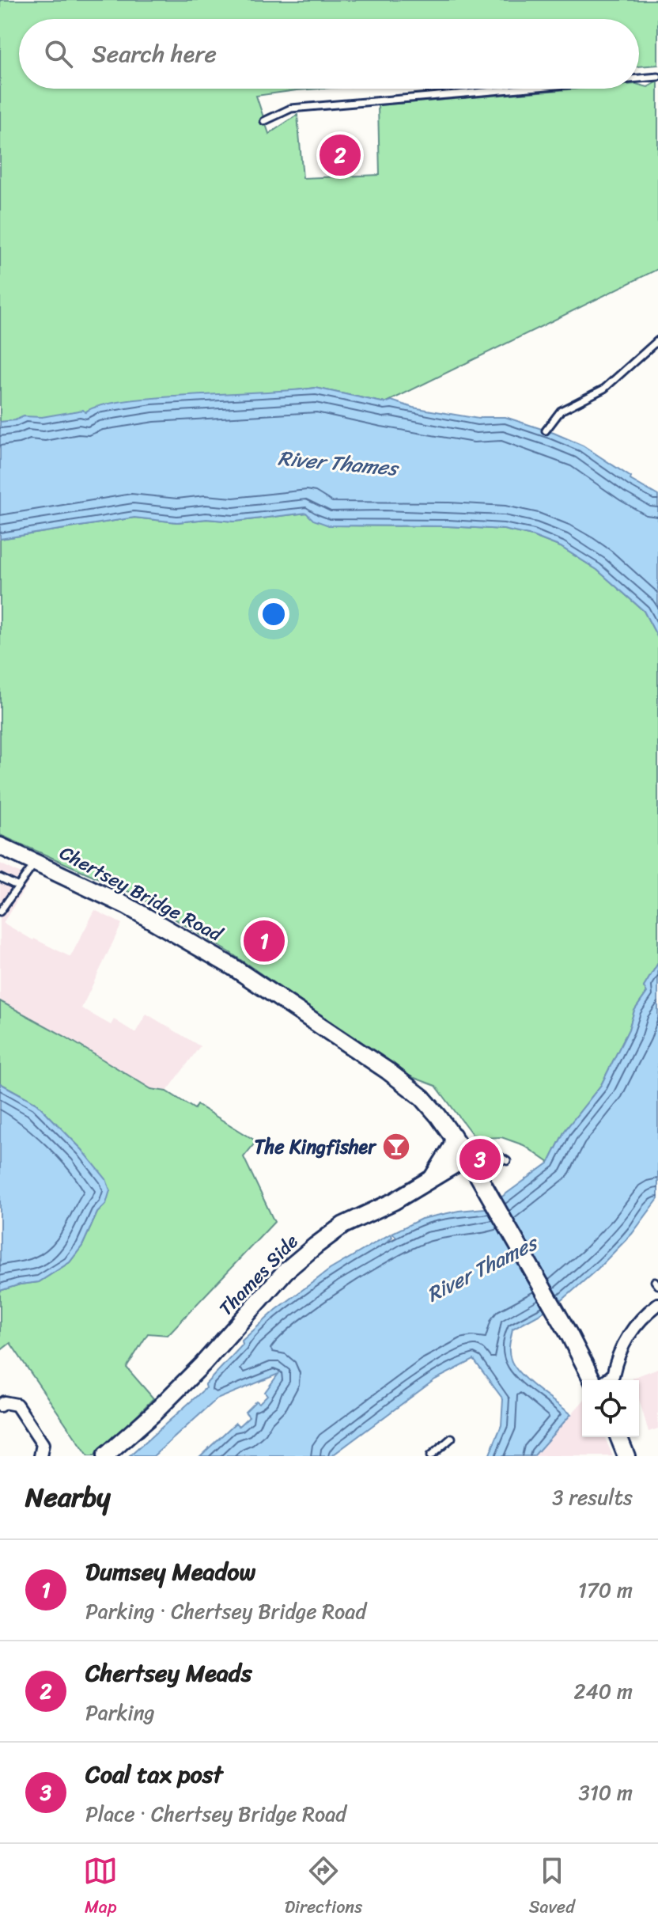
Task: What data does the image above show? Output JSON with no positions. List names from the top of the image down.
{
  "streets": {
    "main road": ["Chertsey Bridge Road", "Thames Side"]
  },
  "crossings": [
    ["Chertsey Bridge Road", "Thames Side"]
  ],
  "water": ["River Thames"],
  "places": {
    "bar": ["The Kingfisher"]
  },
  "page": {
    "search": "Search here",
    "pins": ["2", "1", "3"],
    "heading": ["Nearby", "3 results"],
    "list": [
      {
        "mark": "1",
        "name": "Dumsey Meadow",
        "note": "Parking · Chertsey Bridge Road",
        "value": "170 m"
      },
      {
        "mark": "2",
        "name": "Chertsey Meads",
        "note": "Parking",
        "value": "240 m"
      },
      {
        "mark": "3",
        "name": "Coal tax post",
        "note": "Place · Chertsey Bridge Road",
        "value": "310 m"
      }
    ],
    "nav": ["Map", "Directions", "Saved"]
  }
}
